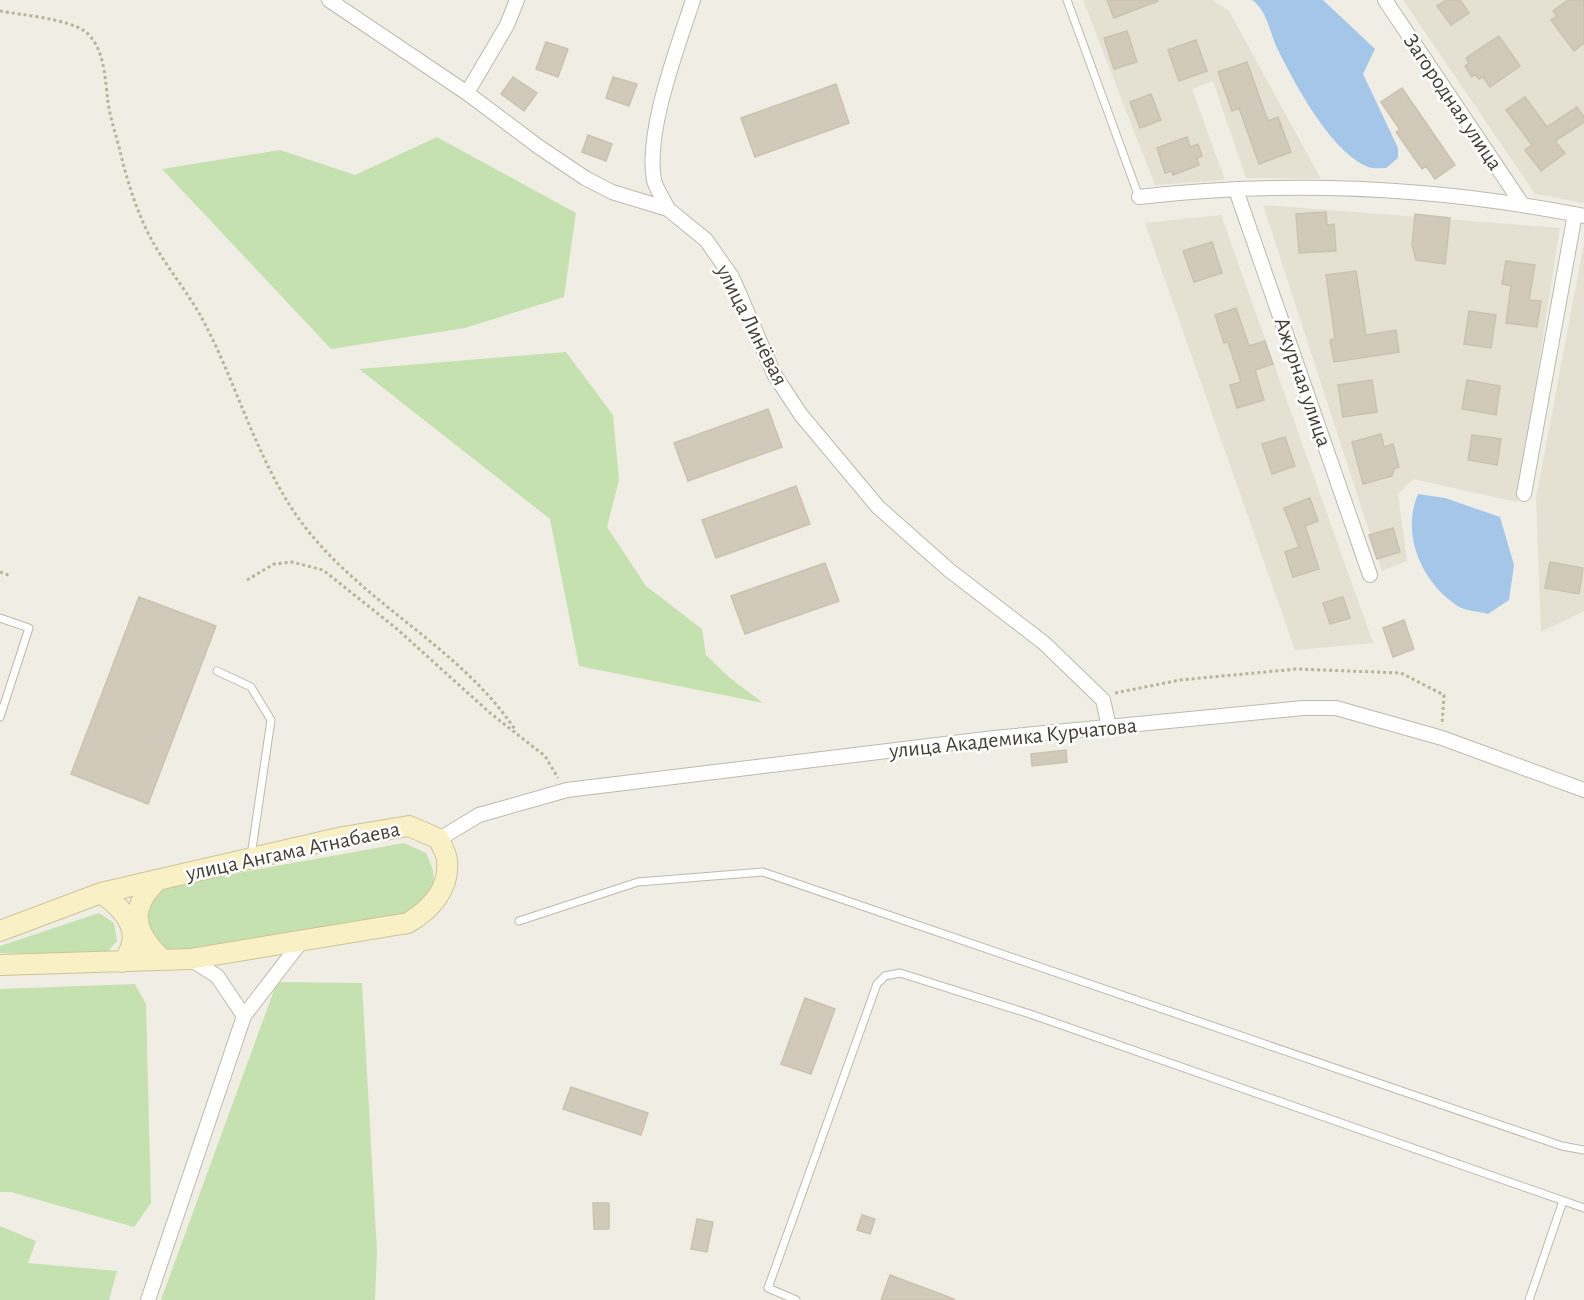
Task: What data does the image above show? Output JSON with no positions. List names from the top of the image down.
{
  "streets": {
    "street": [
      "Загородная улица",
      "улица Линёвая",
      "Ажурная улица",
      "улица Академика Курчатова",
      "улица Ангама Атнабаева"
    ]
  },
  "crossings": [
    ["улица Академика Курчатова", "улица Ангама Атнабаева"]
  ]
}
